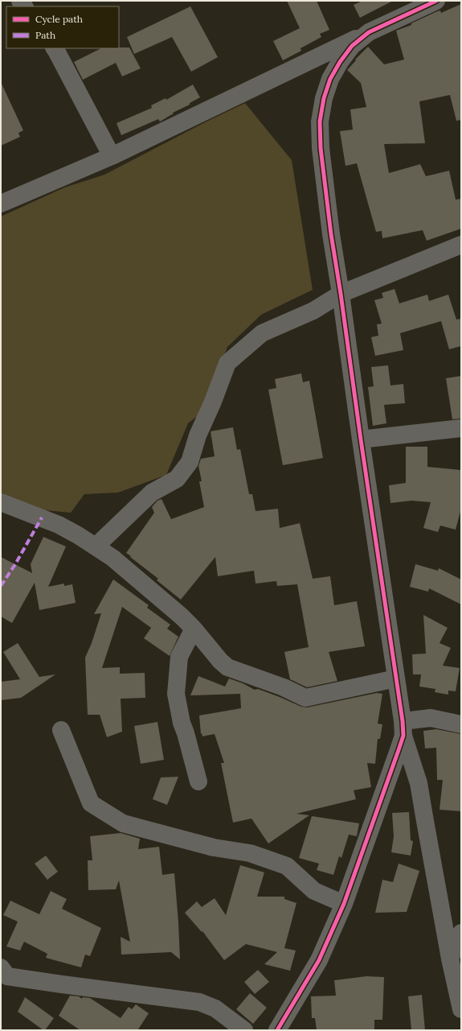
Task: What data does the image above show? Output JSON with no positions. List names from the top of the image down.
{
  "legend": ["Cycle path", "Path"]
}
